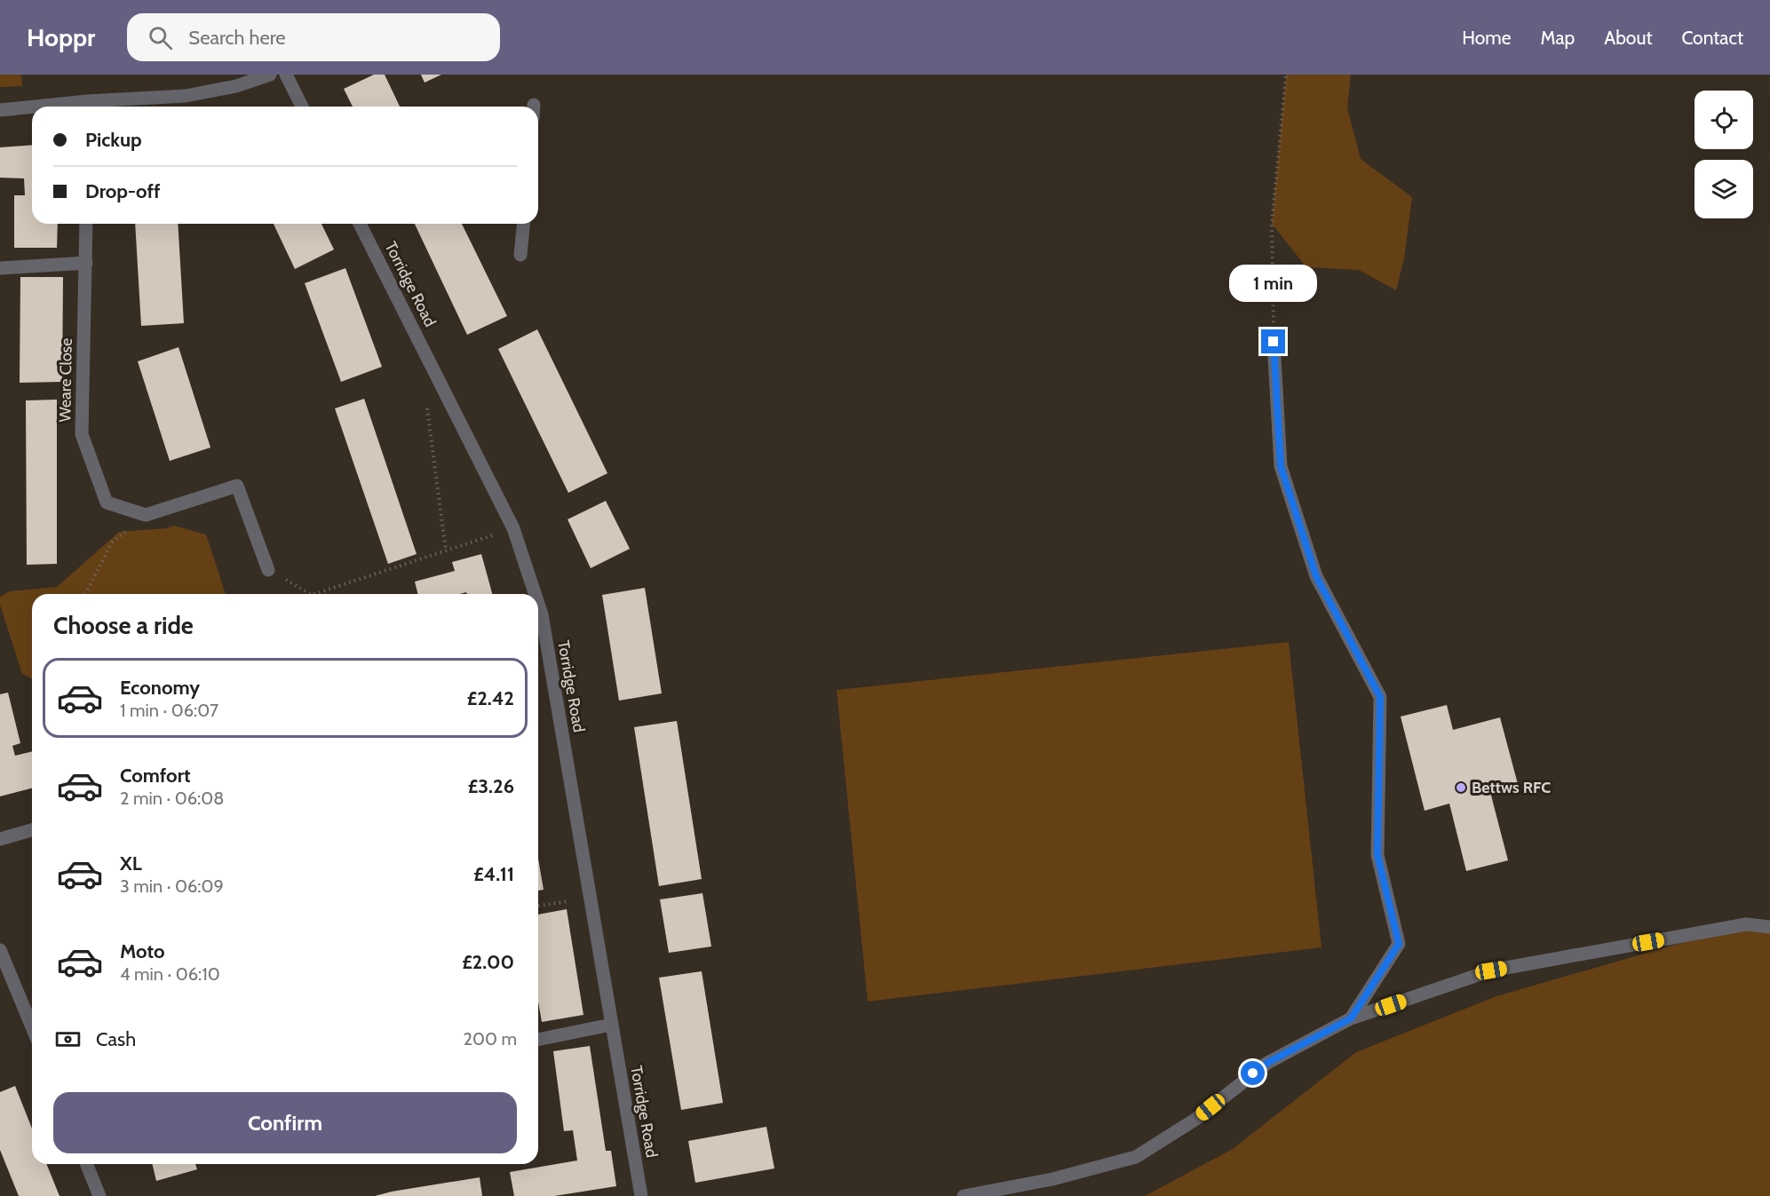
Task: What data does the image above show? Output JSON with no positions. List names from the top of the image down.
{
  "streets": {
    "street": ["Torridge Road", "Weare Close"]
  },
  "places": ["Bettws RFC"],
  "page": {
    "header": "Hoppr",
    "search": "Search here",
    "nav": [
      "Home",
      "Map",
      "About",
      "Contact"
    ],
    "banner": ["Pickup", "Drop-off"],
    "bubble": "1 min",
    "heading": "Choose a ride",
    "list": [
      {
        "name": "Economy",
        "note": "1 min · 06:07",
        "value": "£2.42"
      },
      {
        "name": "Comfort",
        "note": "2 min · 06:08",
        "value": "£3.26"
      },
      {
        "name": "XL",
        "note": "3 min · 06:09",
        "value": "£4.11"
      },
      {
        "name": "Moto",
        "note": "4 min · 06:10",
        "value": "£2.00"
      }
    ],
    "pay": ["Cash", "200 m"],
    "buttons": "Confirm"
  }
}
